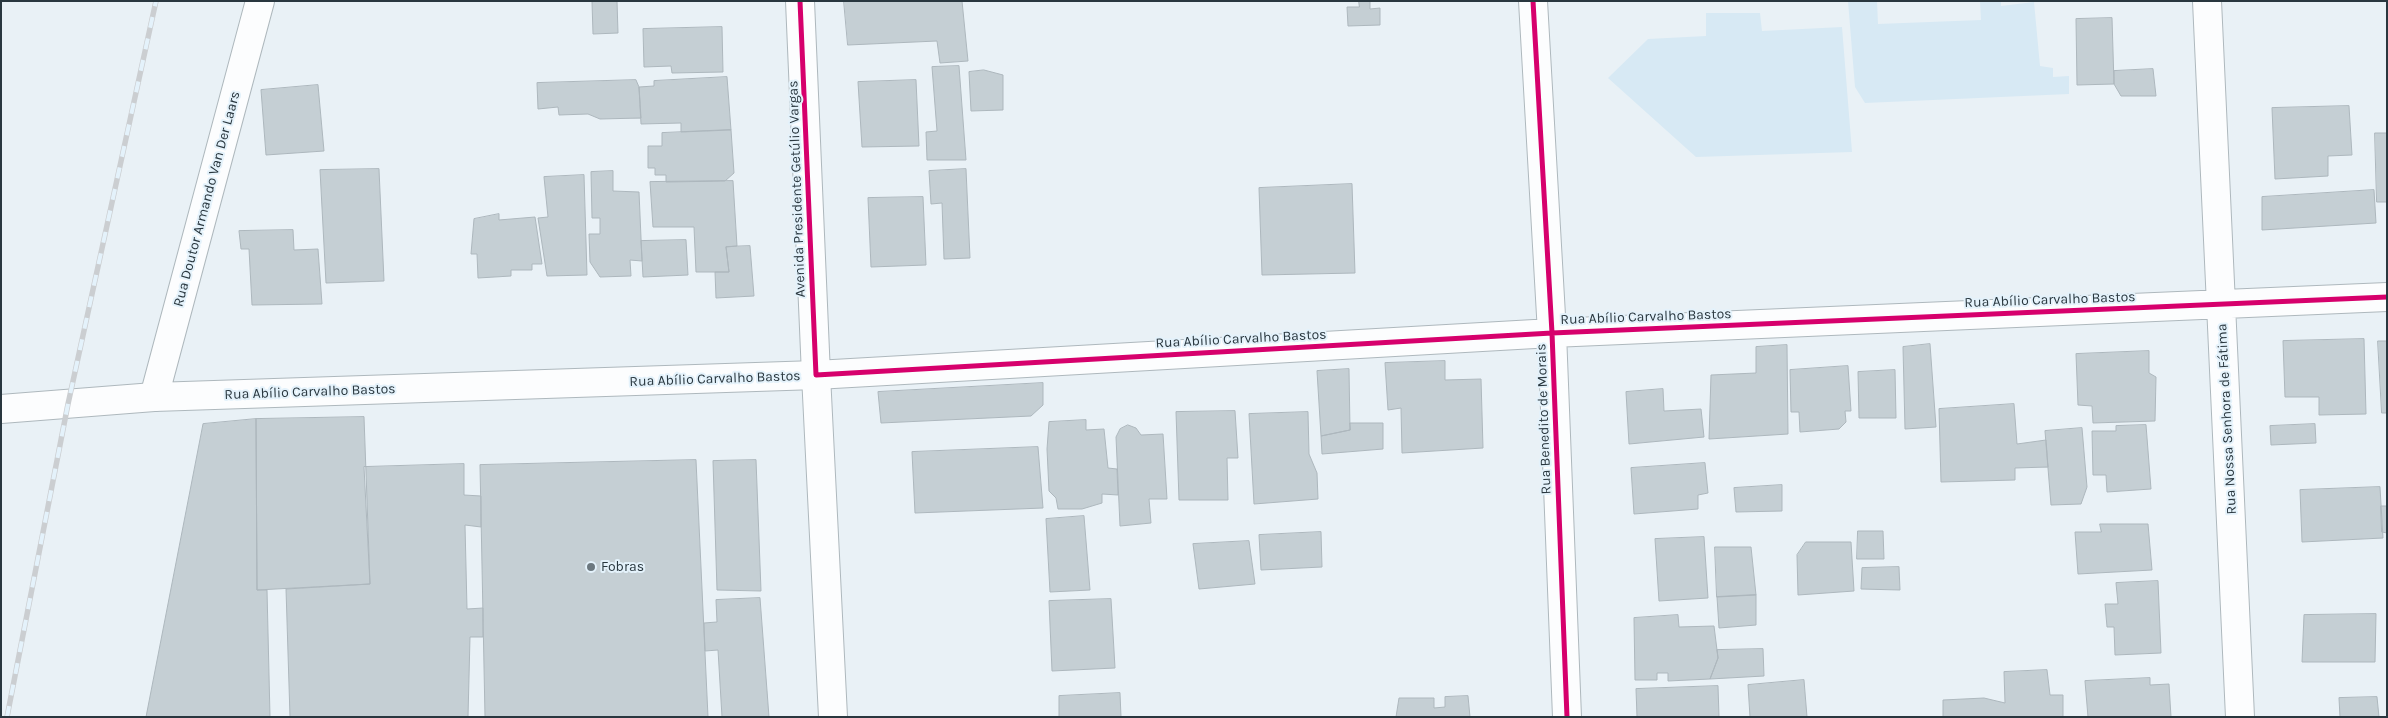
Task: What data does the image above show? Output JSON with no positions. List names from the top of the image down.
{
  "streets": {
    "street": [
      "Avenida Presidente Getúlio Vargas",
      "Rua Doutor Armando Van Der Laars",
      "Rua Abílio Carvalho Bastos",
      "Rua Benedito de Morais",
      "Rua Nossa Senhora de Fátima"
    ]
  },
  "crossings": [
    ["Avenida Presidente Getúlio Vargas", "Rua Abílio Carvalho Bastos"],
    ["Rua Doutor Armando Van Der Laars", "Rua Abílio Carvalho Bastos"],
    ["Rua Abílio Carvalho Bastos", "Rua Benedito de Morais"],
    ["Rua Abílio Carvalho Bastos", "Rua Nossa Senhora de Fátima"]
  ],
  "places": ["Fobras"]
}
